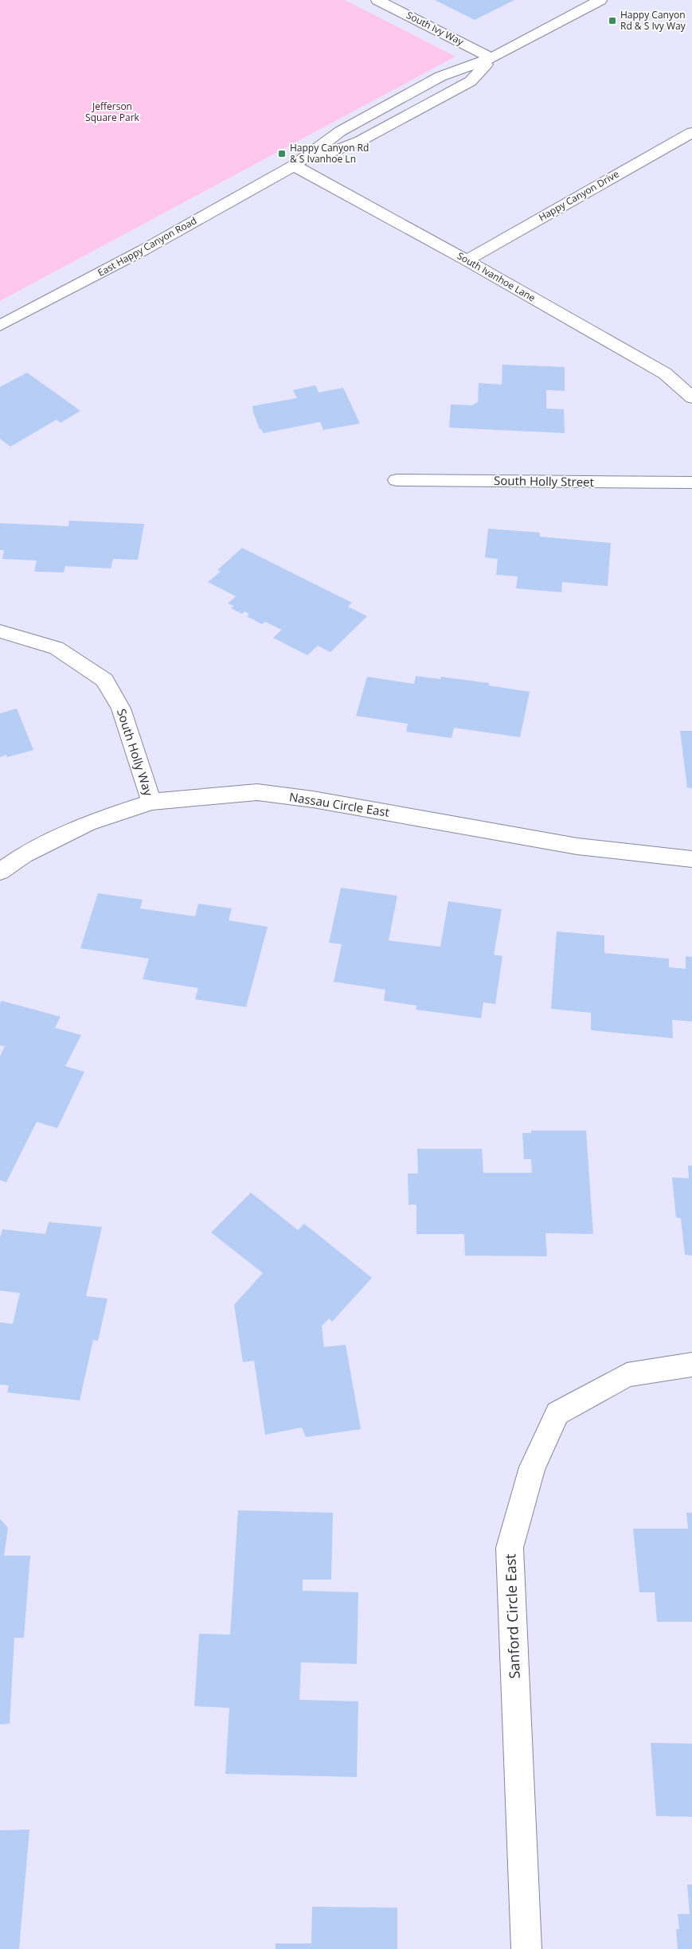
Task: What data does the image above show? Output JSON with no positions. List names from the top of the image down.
{
  "streets": {
    "street": [
      "South Ivy Way",
      "Happy Canyon Drive",
      "East Happy Canyon Road",
      "South Ivanhoe Lane",
      "South Holly Street",
      "South Holly Way",
      "Nassau Circle East",
      "Sanford Circle East"
    ]
  },
  "crossings": [
    ["South Ivy Way", "East Happy Canyon Road"],
    ["Happy Canyon Drive", "South Ivanhoe Lane"],
    ["East Happy Canyon Road", "South Ivanhoe Lane"],
    ["South Holly Way", "Nassau Circle East"]
  ],
  "parks": ["Jefferson Square Park"],
  "places": {
    "transit": ["Happy Canyon Rd & S Ivy Way", "Happy Canyon Rd & S Ivanhoe Ln"]
  }
}
